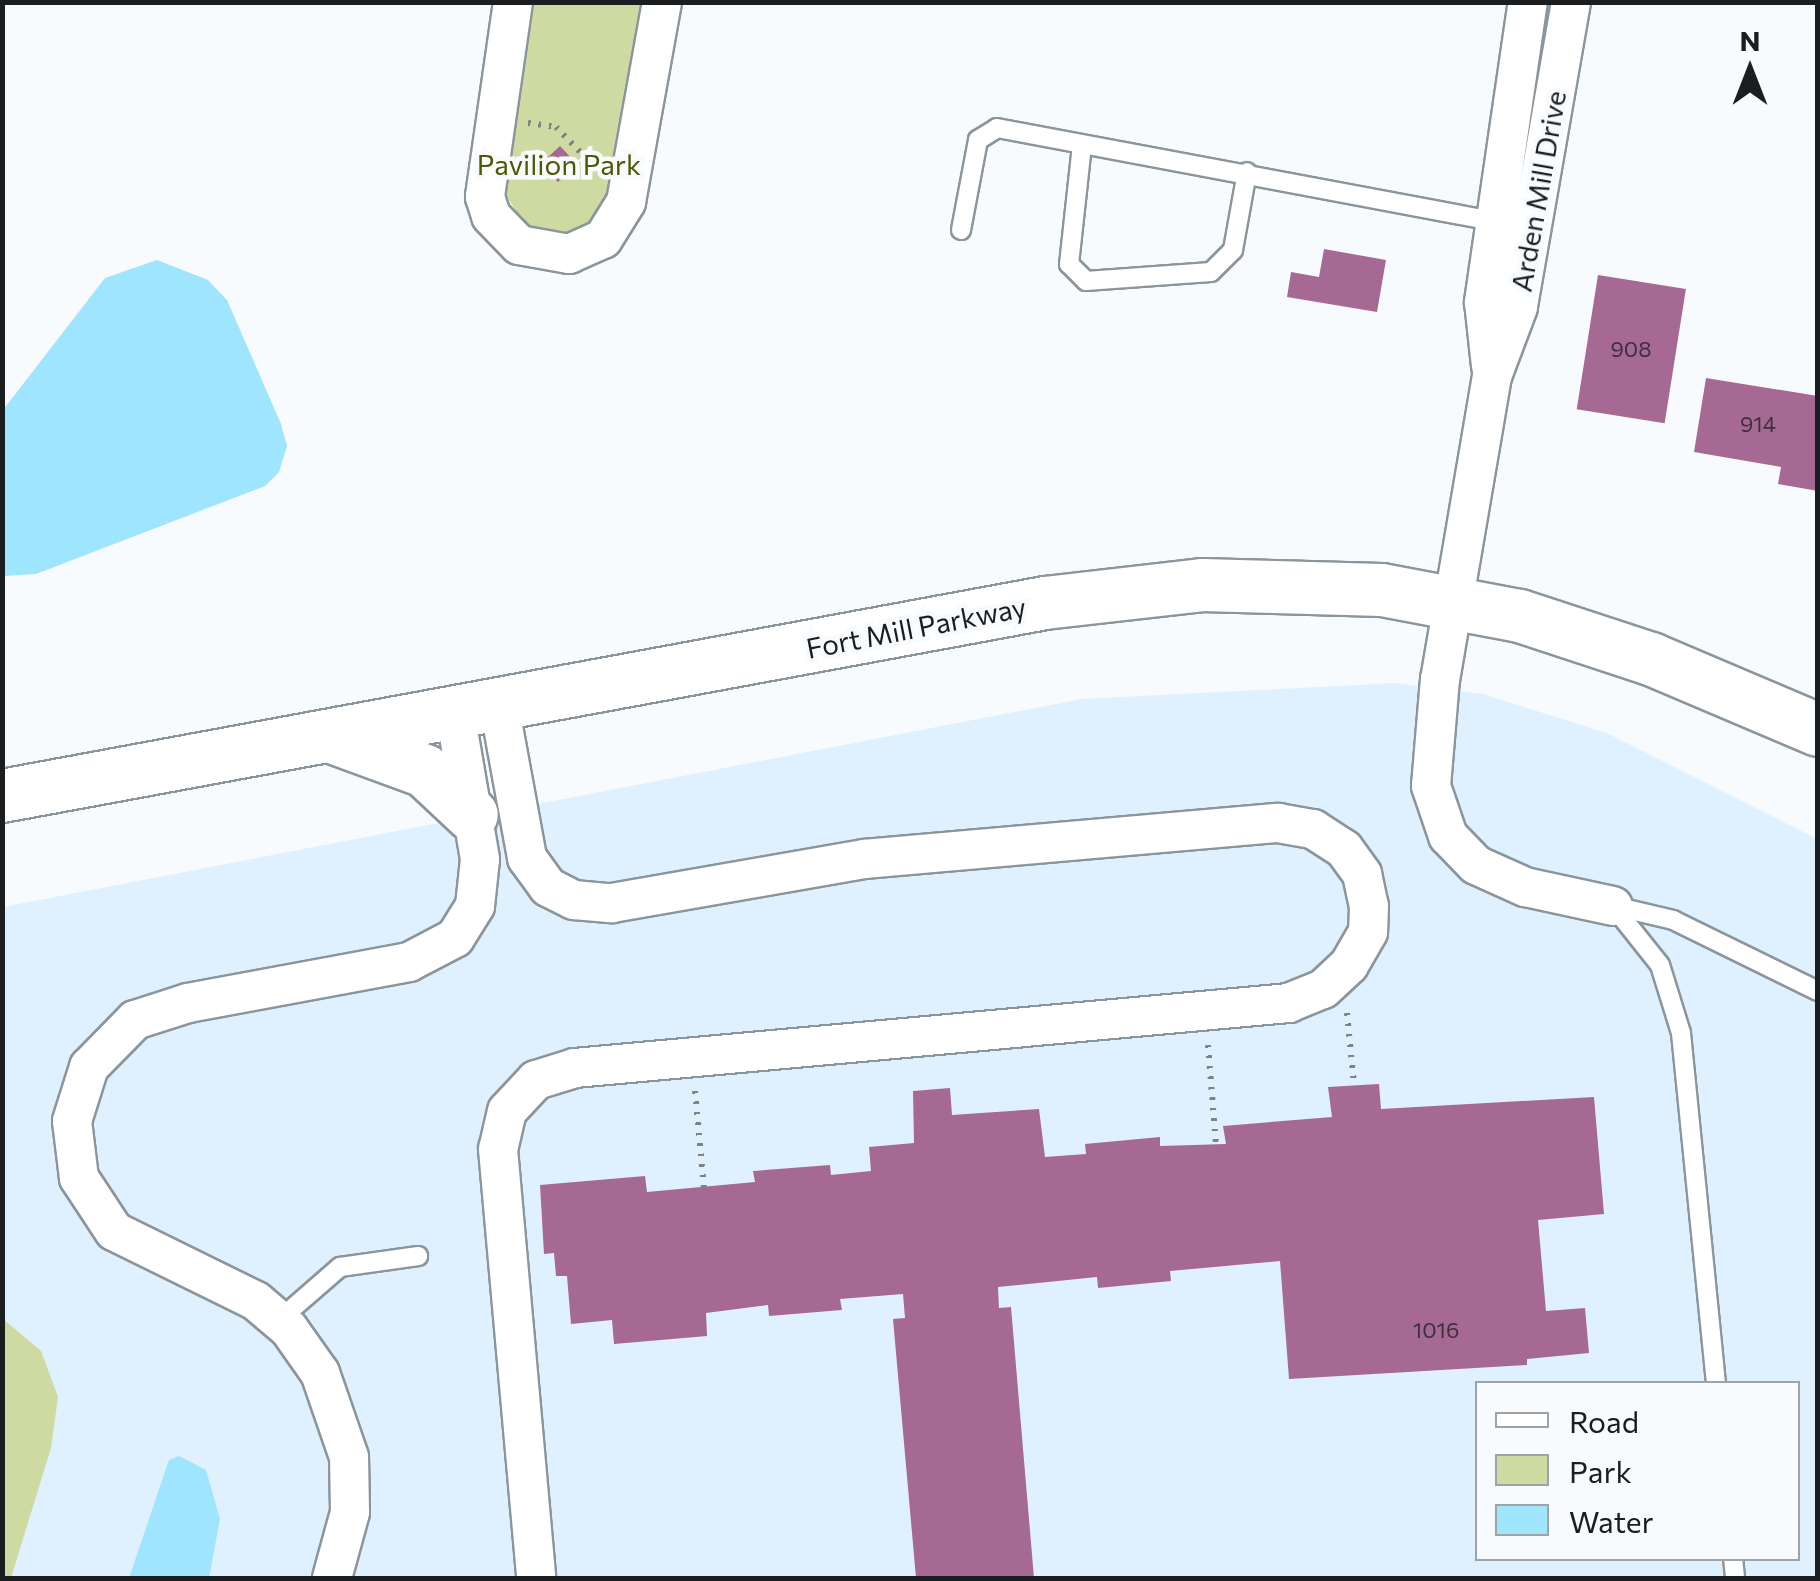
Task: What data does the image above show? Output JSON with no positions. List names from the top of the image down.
{
  "streets": {
    "main road": ["Fort Mill Parkway"],
    "street": ["Arden Mill Drive"]
  },
  "crossings": [
    ["Arden Mill Drive", "Fort Mill Parkway"]
  ],
  "parks": ["Pavilion Park"],
  "house_numbers": ["908", "914", "1016"],
  "legend": ["Road", "Park", "Water"],
  "north": "top"
}
